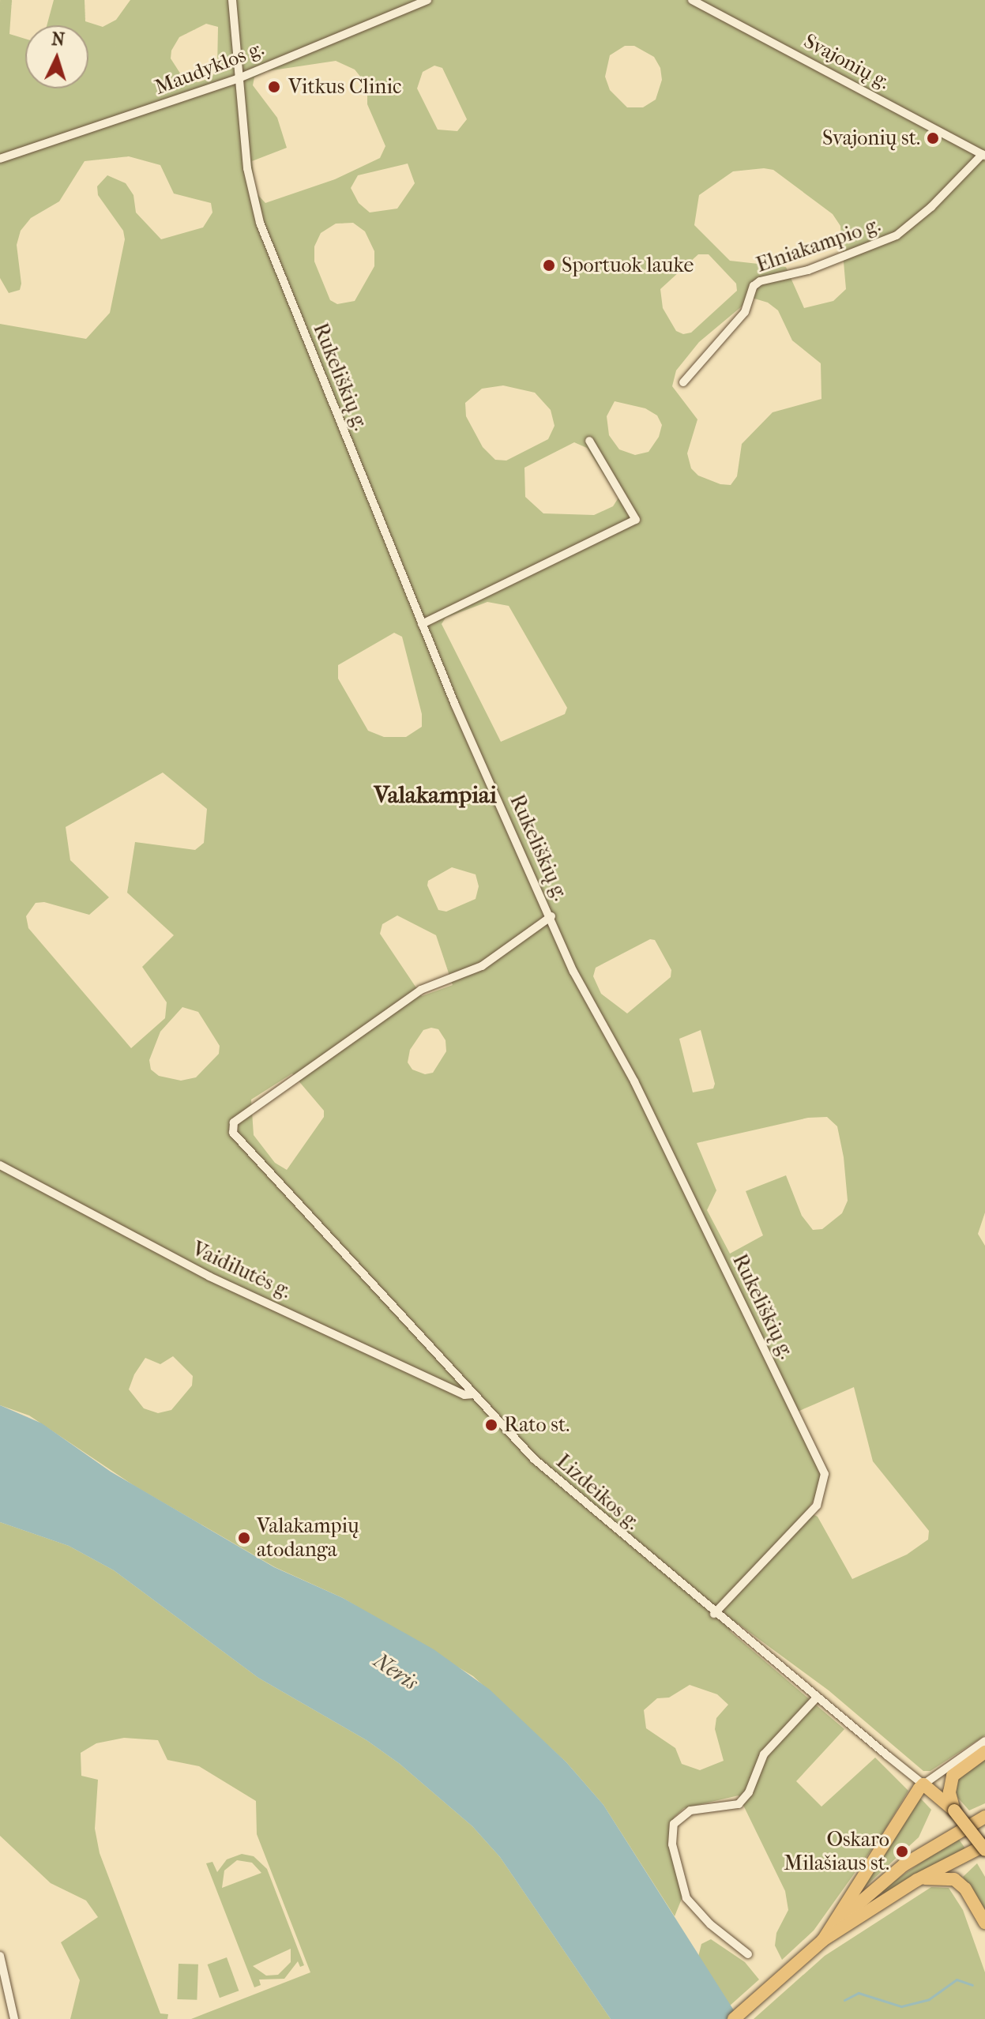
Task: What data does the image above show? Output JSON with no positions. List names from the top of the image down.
{
  "streets": {
    "street": [
      "Svajonių g.",
      "Maudyklos g.",
      "Elniakampio g.",
      "Rukeliškių g.",
      "Vaidilutės g.",
      "Lizdeikos g."
    ]
  },
  "crossings": [
    ["Svajonių g.", "Elniakampio g."],
    ["Maudyklos g.", "Rukeliškių g."],
    ["Rukeliškių g.", "Lizdeikos g."],
    ["Vaidilutės g.", "Lizdeikos g."]
  ],
  "districts": ["Valakampiai"],
  "water": ["Neris"],
  "places": [
    "Vitkus Clinic",
    "Svajonių st.",
    "Sportuok lauke",
    "Rato st.",
    "Valakampių atodanga",
    "Oskaro Milašiaus st."
  ],
  "north": "top"
}
